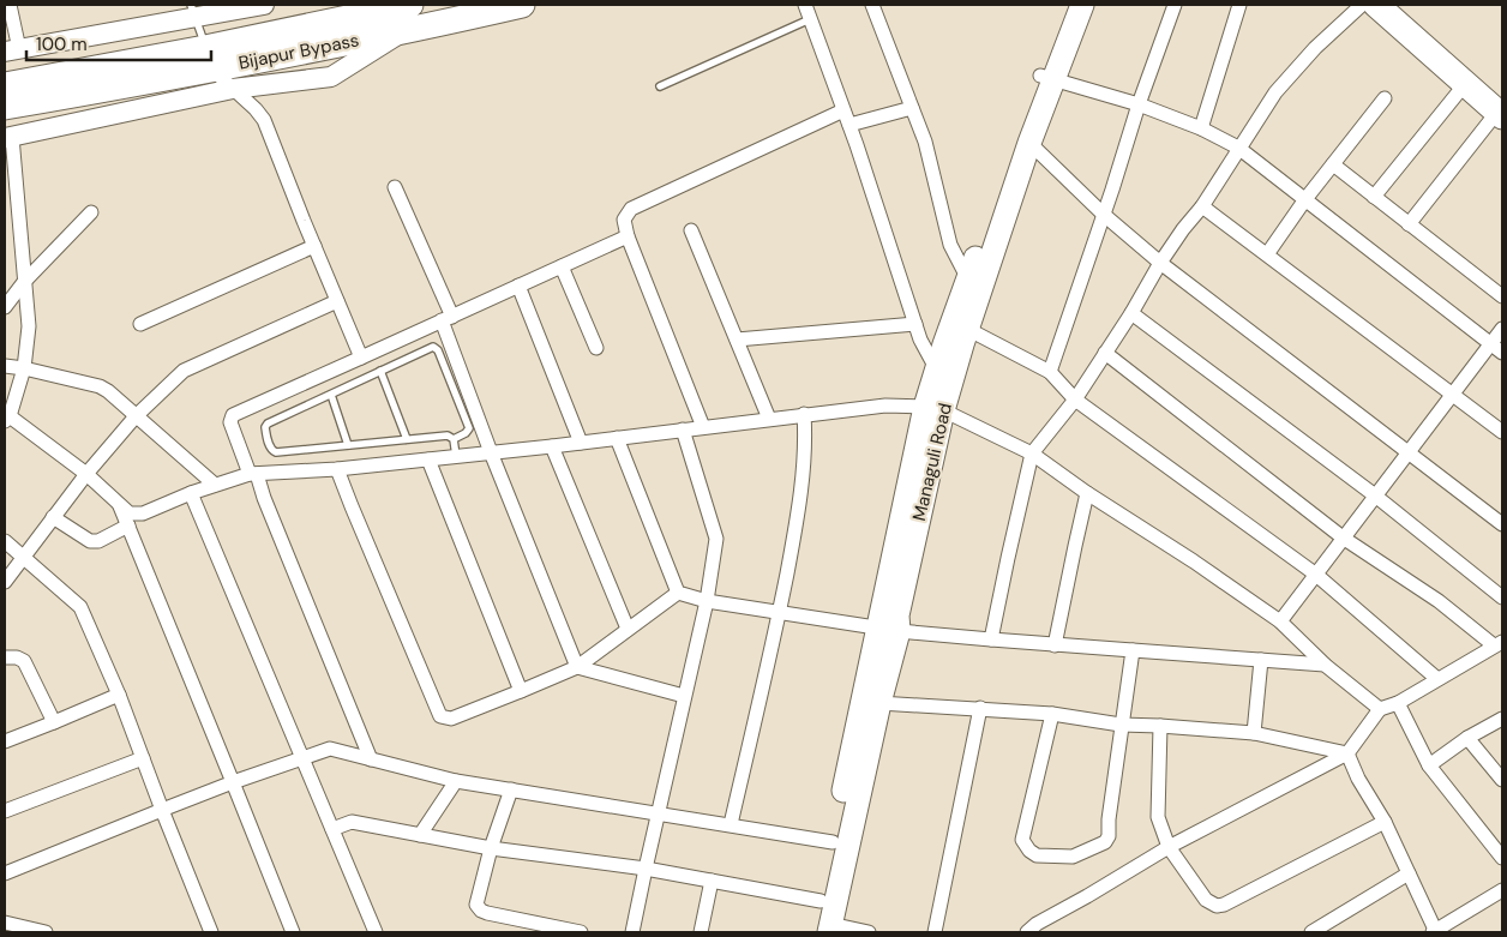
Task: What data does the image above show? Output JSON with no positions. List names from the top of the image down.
{
  "streets": {
    "highway": ["Bijapur Bypass"],
    "main road": ["Managuli Road"]
  },
  "scale_bar": "100 m"
}
